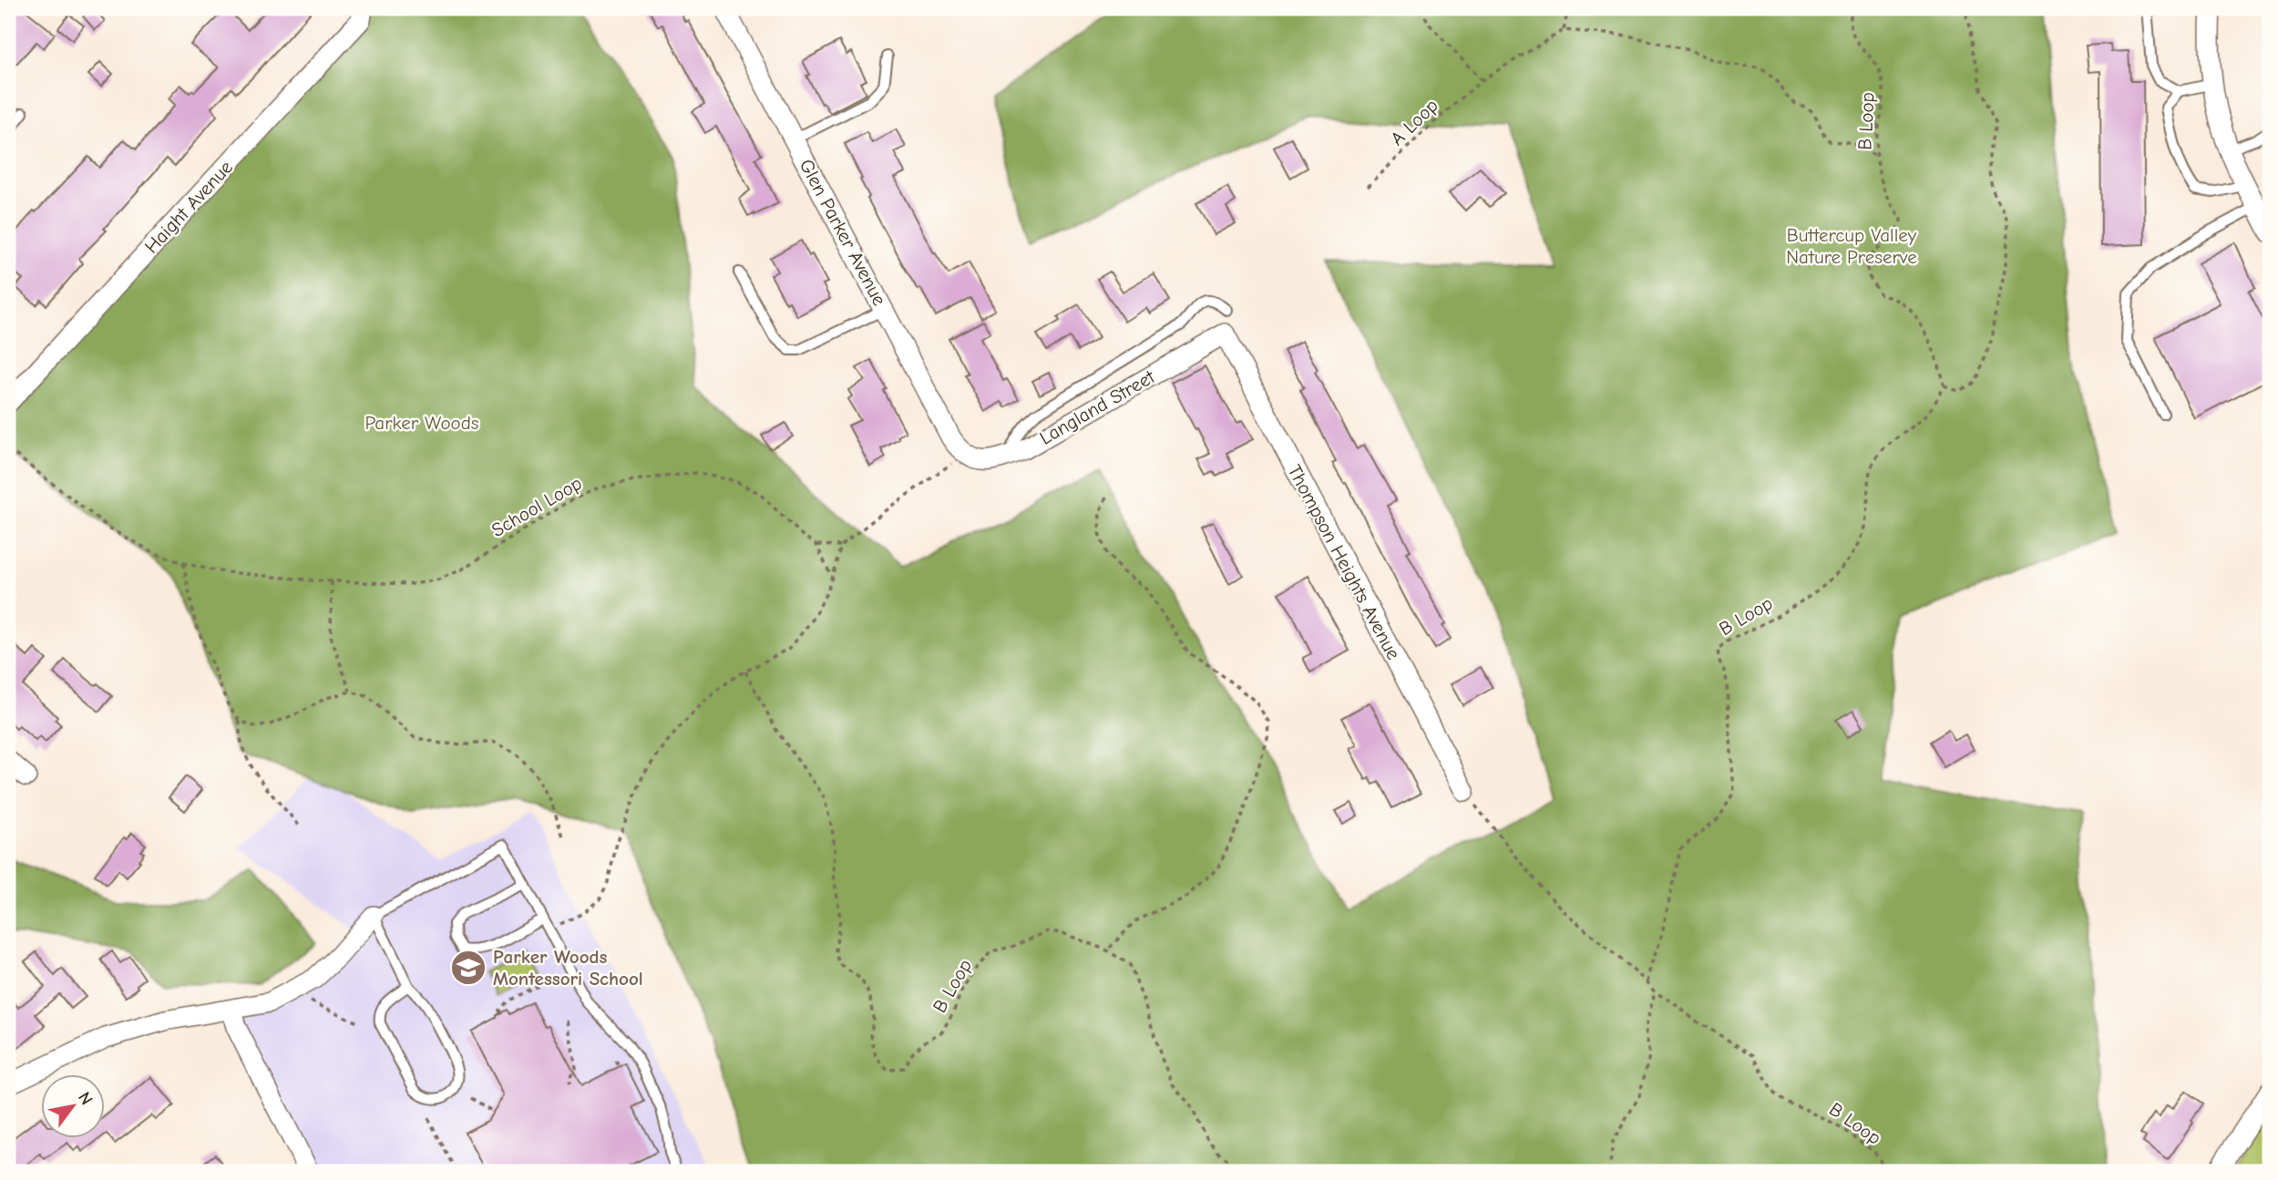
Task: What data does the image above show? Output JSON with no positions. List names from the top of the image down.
{
  "streets": {
    "street": [
      "Haight Avenue",
      "Glen Parker Avenue",
      "Langland Street",
      "Thompson Heights Avenue"
    ],
    "path": ["B Loop", "A Loop", "School Loop"]
  },
  "crossings": [
    ["B Loop", "Thompson Heights Avenue"],
    ["Glen Parker Avenue", "Langland Street"],
    ["Langland Street", "Thompson Heights Avenue"]
  ],
  "parks": ["Buttercup Valley Nature Preserve", "Parker Woods"],
  "places": {
    "school or university": ["Parker Woods Montessori School"]
  },
  "north": "top right"
}
